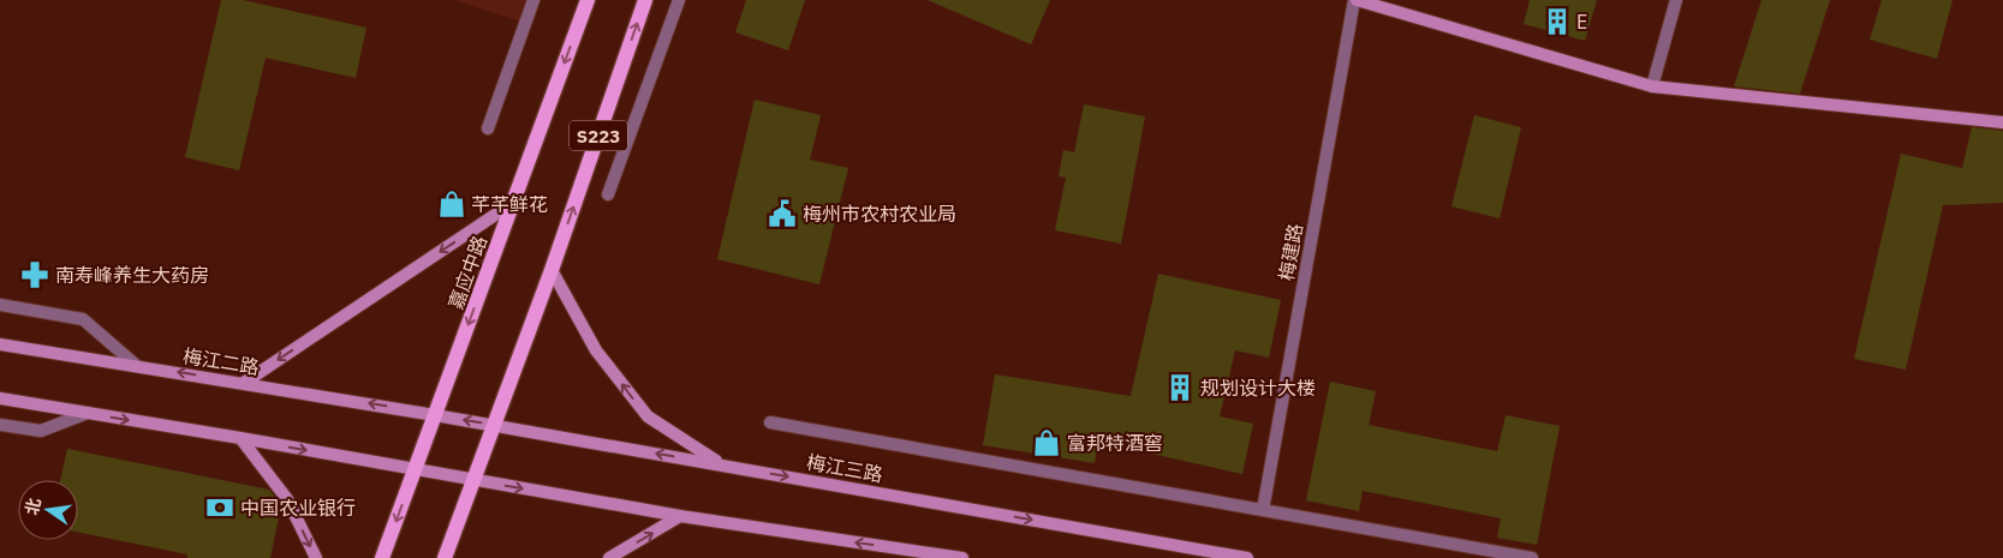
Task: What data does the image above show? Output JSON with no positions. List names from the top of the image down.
{
  "streets": {
    "main road": [
      "S223",
      "嘉应中路",
      "梅江二路",
      "梅江三路"
    ],
    "street": ["梅建路"]
  },
  "crossings": [
    ["S223", "梅江三路"],
    ["嘉应中路", "梅江二路"],
    ["嘉应中路", "梅江三路"],
    ["梅江二路", "梅江三路"]
  ],
  "places": {
    "building": ["E", "规划设计大楼"],
    "shop": ["芊芊鲜花", "富邦特酒窖"],
    "public building": ["梅州市农村农业局"],
    "pharmacy": ["南寿峰养生大药房"],
    "bank": ["中国农业银行"]
  },
  "north": "left"
}
